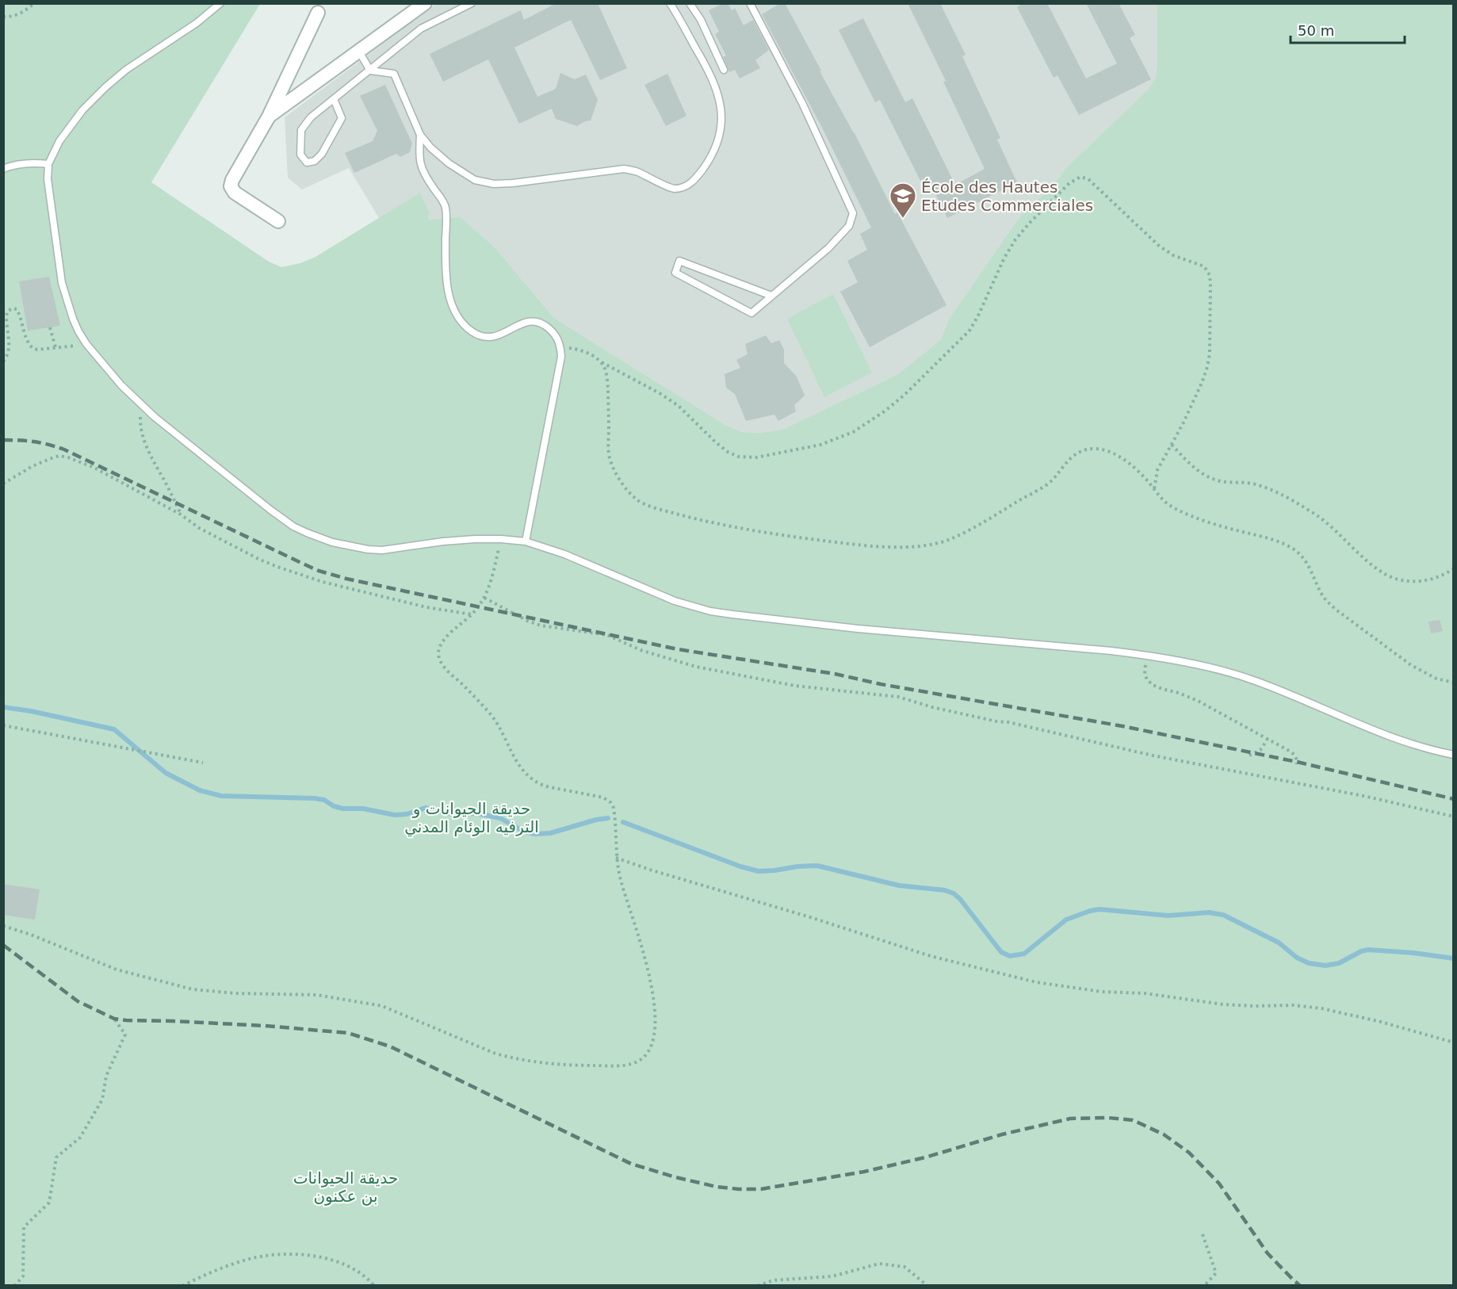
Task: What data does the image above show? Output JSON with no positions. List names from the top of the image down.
{
  "parks": ["حديقة الحيوانات و الترفيه الوئام المدني", "حديقة الحيوانات بن عكنون"],
  "places": {
    "school or university": ["École des Hautes Etudes Commerciales"]
  },
  "scale_bar": "50 m"
}
